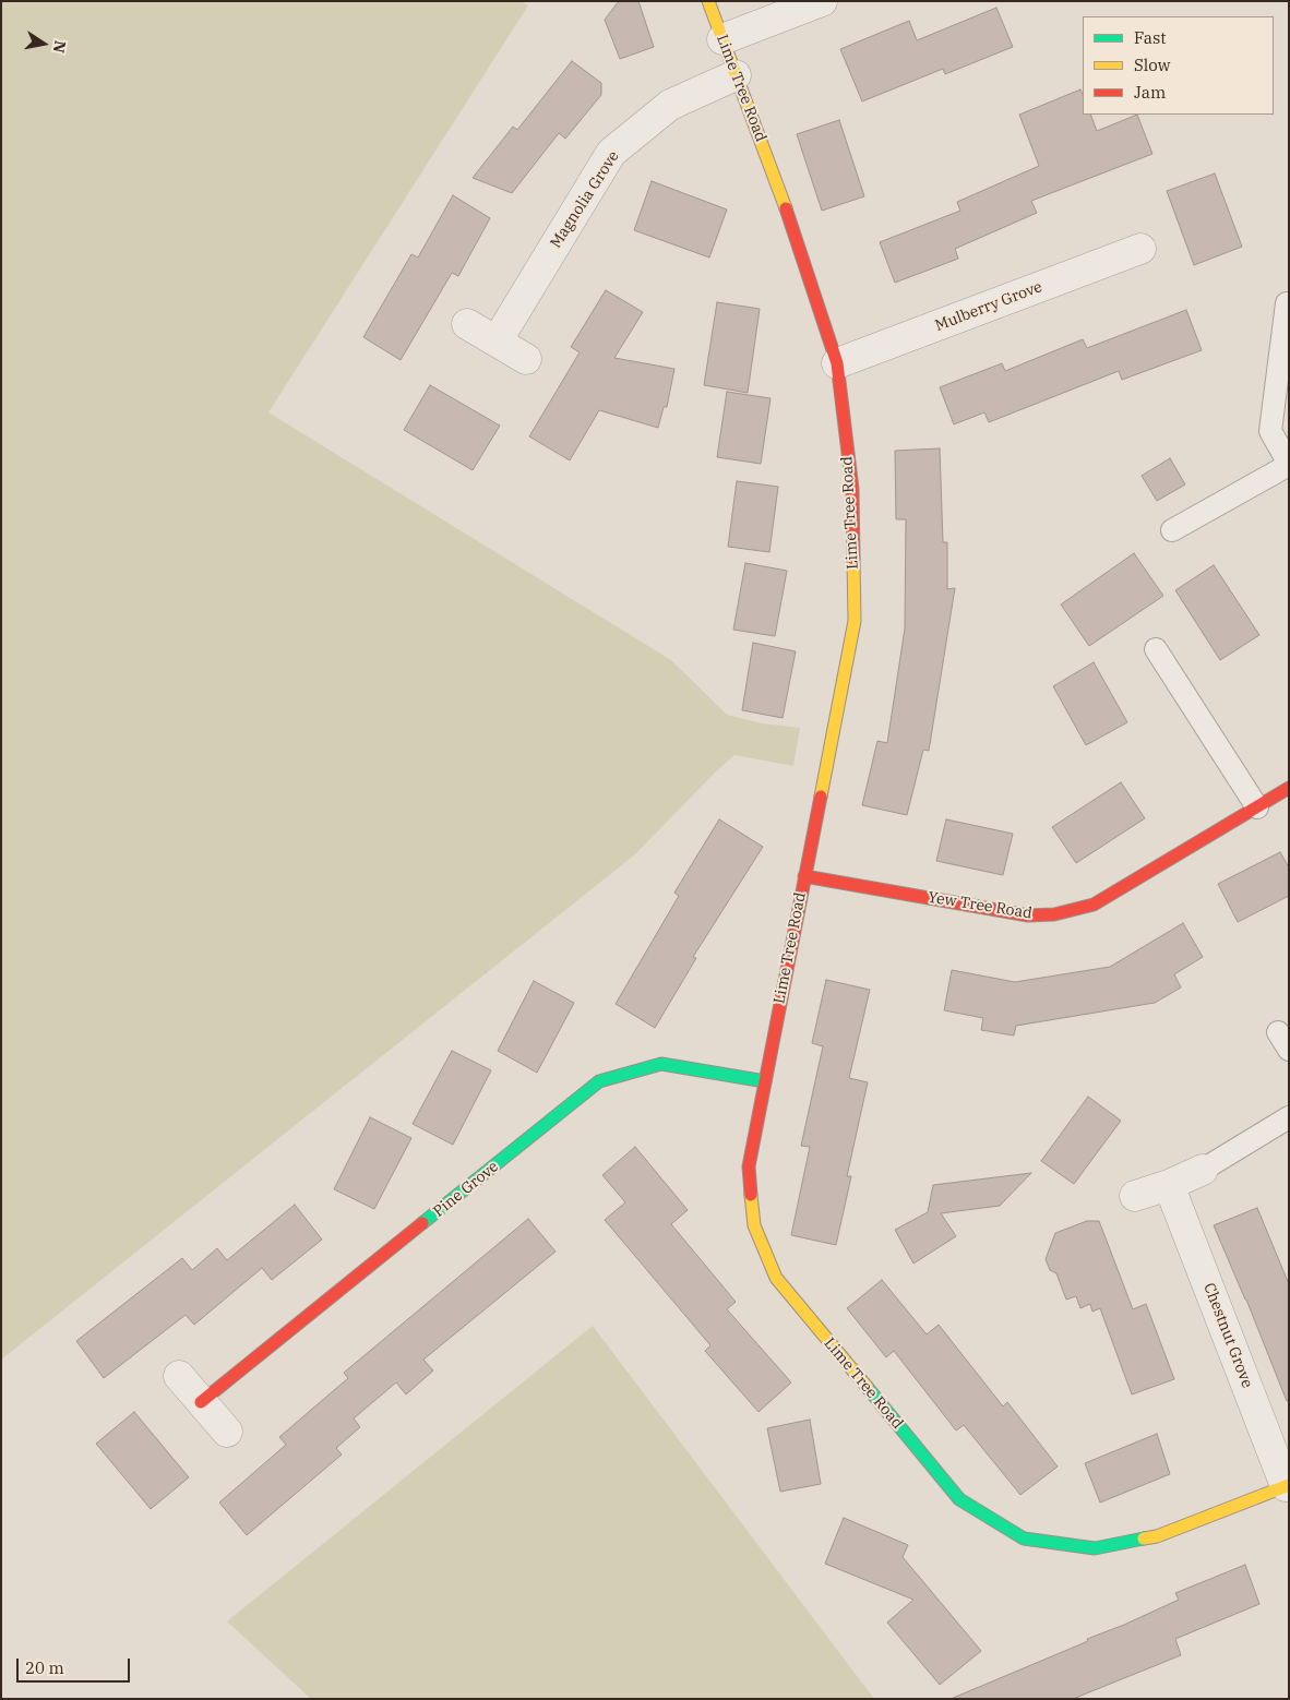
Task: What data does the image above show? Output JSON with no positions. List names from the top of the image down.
{
  "streets": {
    "street": [
      "Lime Tree Road",
      "Magnolia Grove",
      "Mulberry Grove",
      "Yew Tree Road",
      "Pine Grove",
      "Chestnut Grove"
    ]
  },
  "crossings": [
    ["Lime Tree Road", "Magnolia Grove"],
    ["Lime Tree Road", "Mulberry Grove"],
    ["Lime Tree Road", "Yew Tree Road"],
    ["Lime Tree Road", "Pine Grove"],
    ["Lime Tree Road", "Chestnut Grove"]
  ],
  "legend": ["Fast", "Slow", "Jam"],
  "scale_bar": "20 m",
  "north": "right"
}
